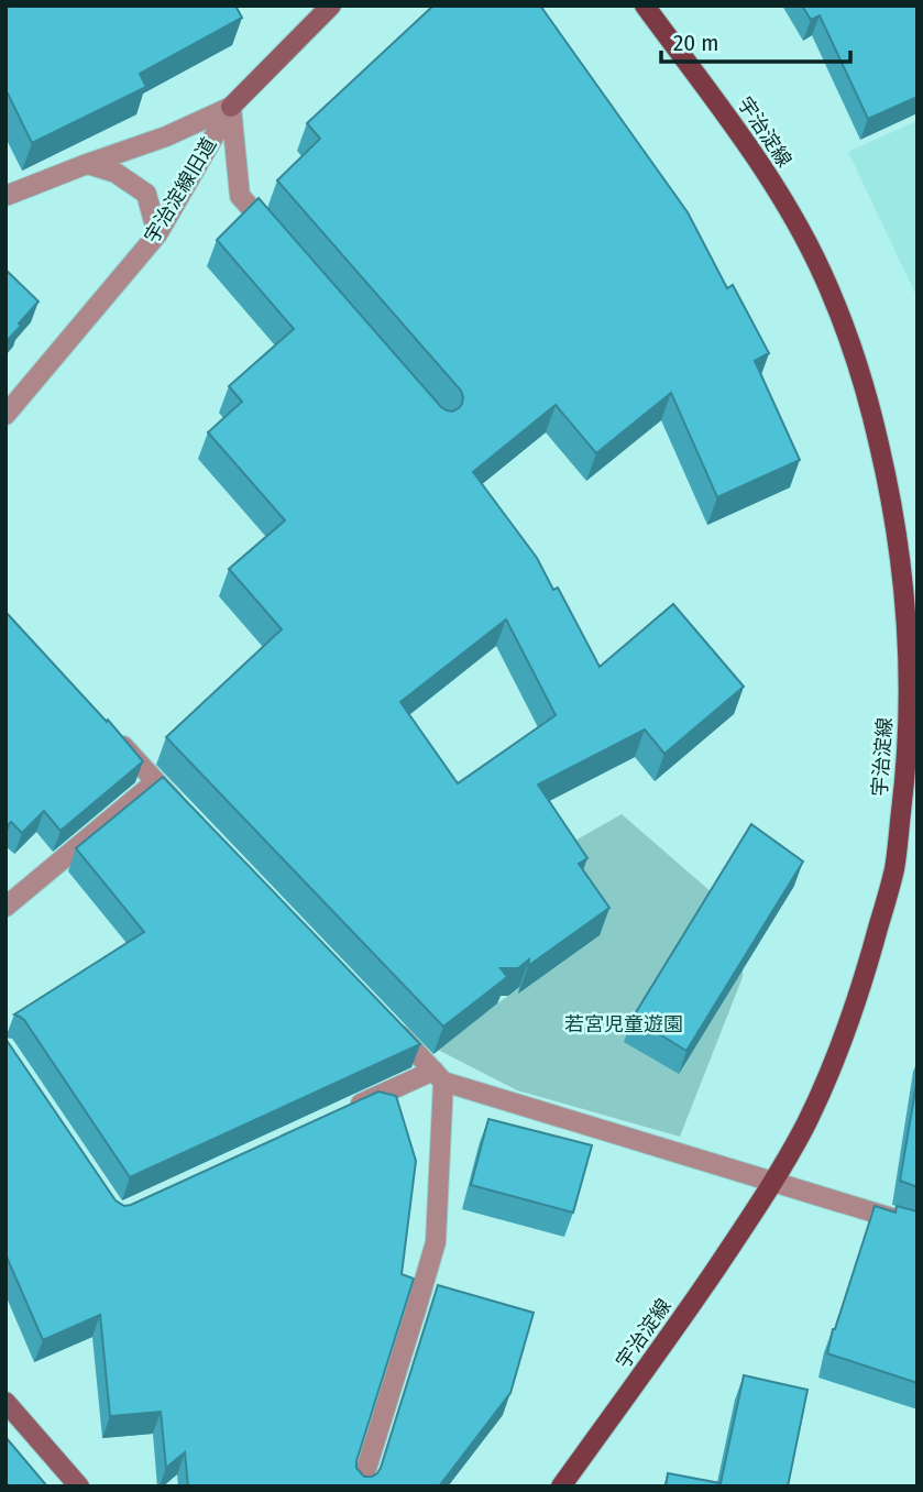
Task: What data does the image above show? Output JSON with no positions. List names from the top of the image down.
{
  "streets": {
    "main road": ["宇治淀線"],
    "street": ["宇治淀線旧道"]
  },
  "parks": ["若宮児童遊園"],
  "scale_bar": "20 m"
}
